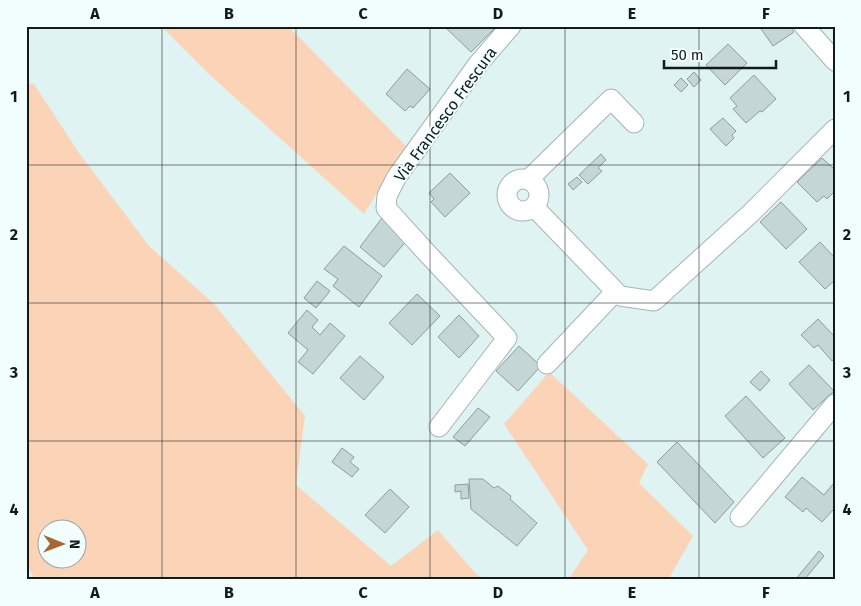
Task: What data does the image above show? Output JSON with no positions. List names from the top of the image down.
{
  "streets": {
    "street": ["Via Francesco Frescura"]
  },
  "scale_bar": "50 m",
  "north": "right",
  "grid": {
    "columns": [
      "A",
      "B",
      "C",
      "D",
      "E",
      "F"
    ],
    "rows": [
      "1",
      "2",
      "3",
      "4"
    ]
  }
}
